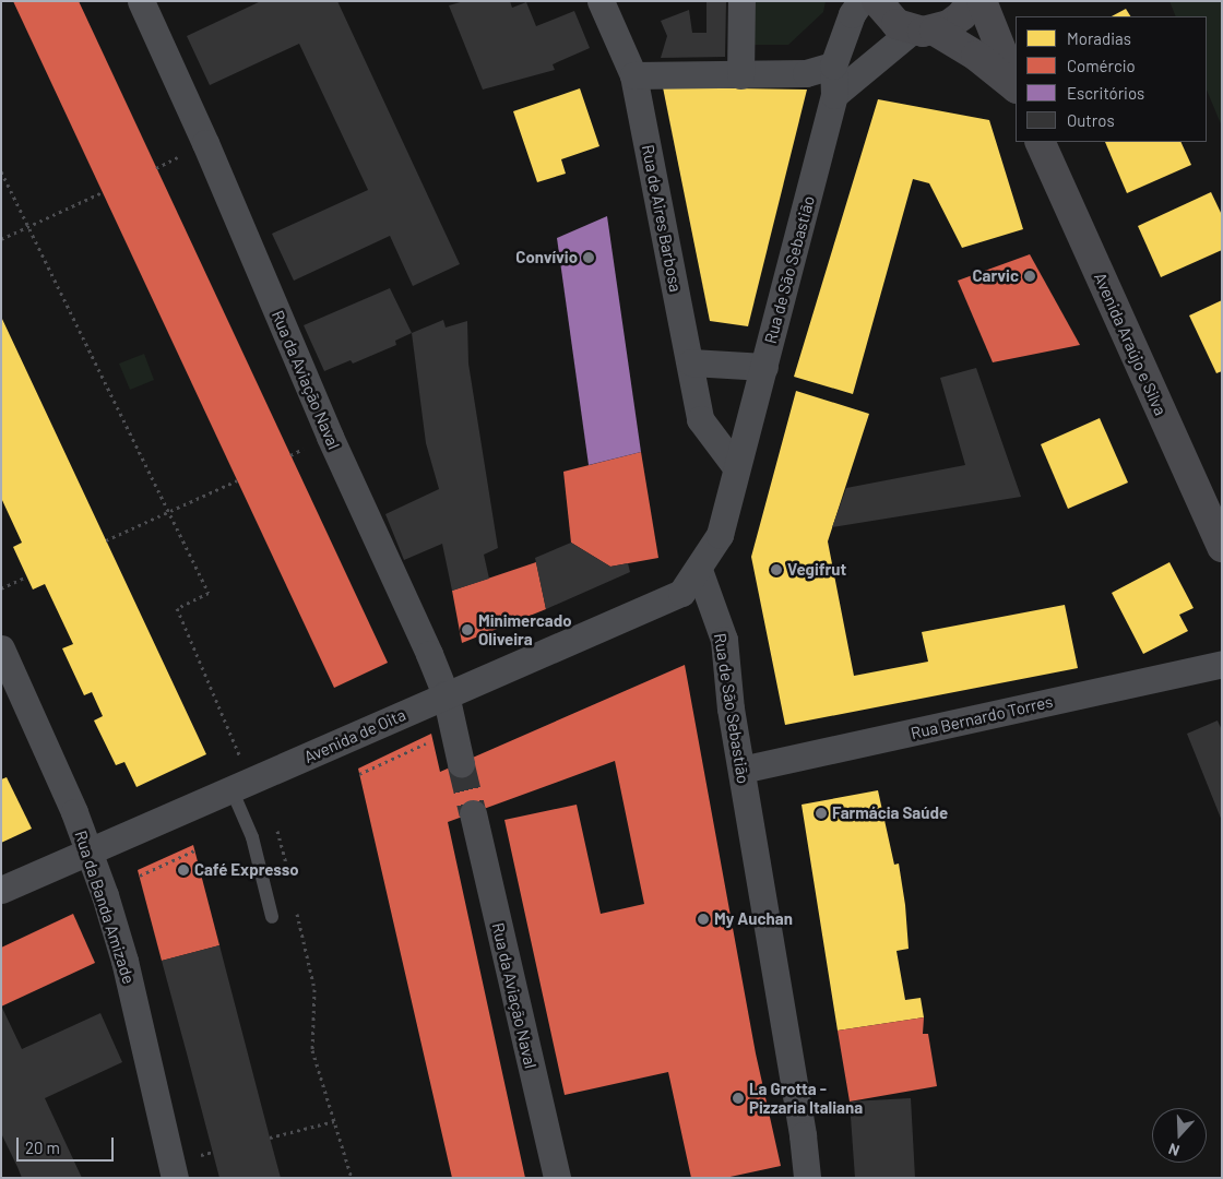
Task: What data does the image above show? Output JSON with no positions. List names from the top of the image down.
{
  "streets": {
    "street": [
      "Rua de Aires Barbosa",
      "Rua de São Sebastião",
      "Avenida Araújo e Silva",
      "Rua da Aviação Naval",
      "Rua Bernardo Torres",
      "Avenida de Oita",
      "Rua da Banda Amizade"
    ]
  },
  "crossings": [
    ["Rua de Aires Barbosa", "Rua de São Sebastião"],
    ["Rua de São Sebastião", "Rua Bernardo Torres"],
    ["Rua de São Sebastião", "Avenida de Oita"],
    ["Rua da Aviação Naval", "Avenida de Oita"],
    ["Avenida de Oita", "Rua da Banda Amizade"]
  ],
  "places": [
    "Convívio",
    "Carvic",
    "Vegifrut",
    "Minimercado Oliveira",
    "Farmácia Saúde",
    "Café Expresso",
    "My Auchan",
    "La Grotta - Pizzaria Italiana"
  ],
  "legend": [
    "Moradias",
    "Comércio",
    "Escritórios",
    "Outros"
  ],
  "scale_bar": "20 m",
  "north": "bottom"
}
